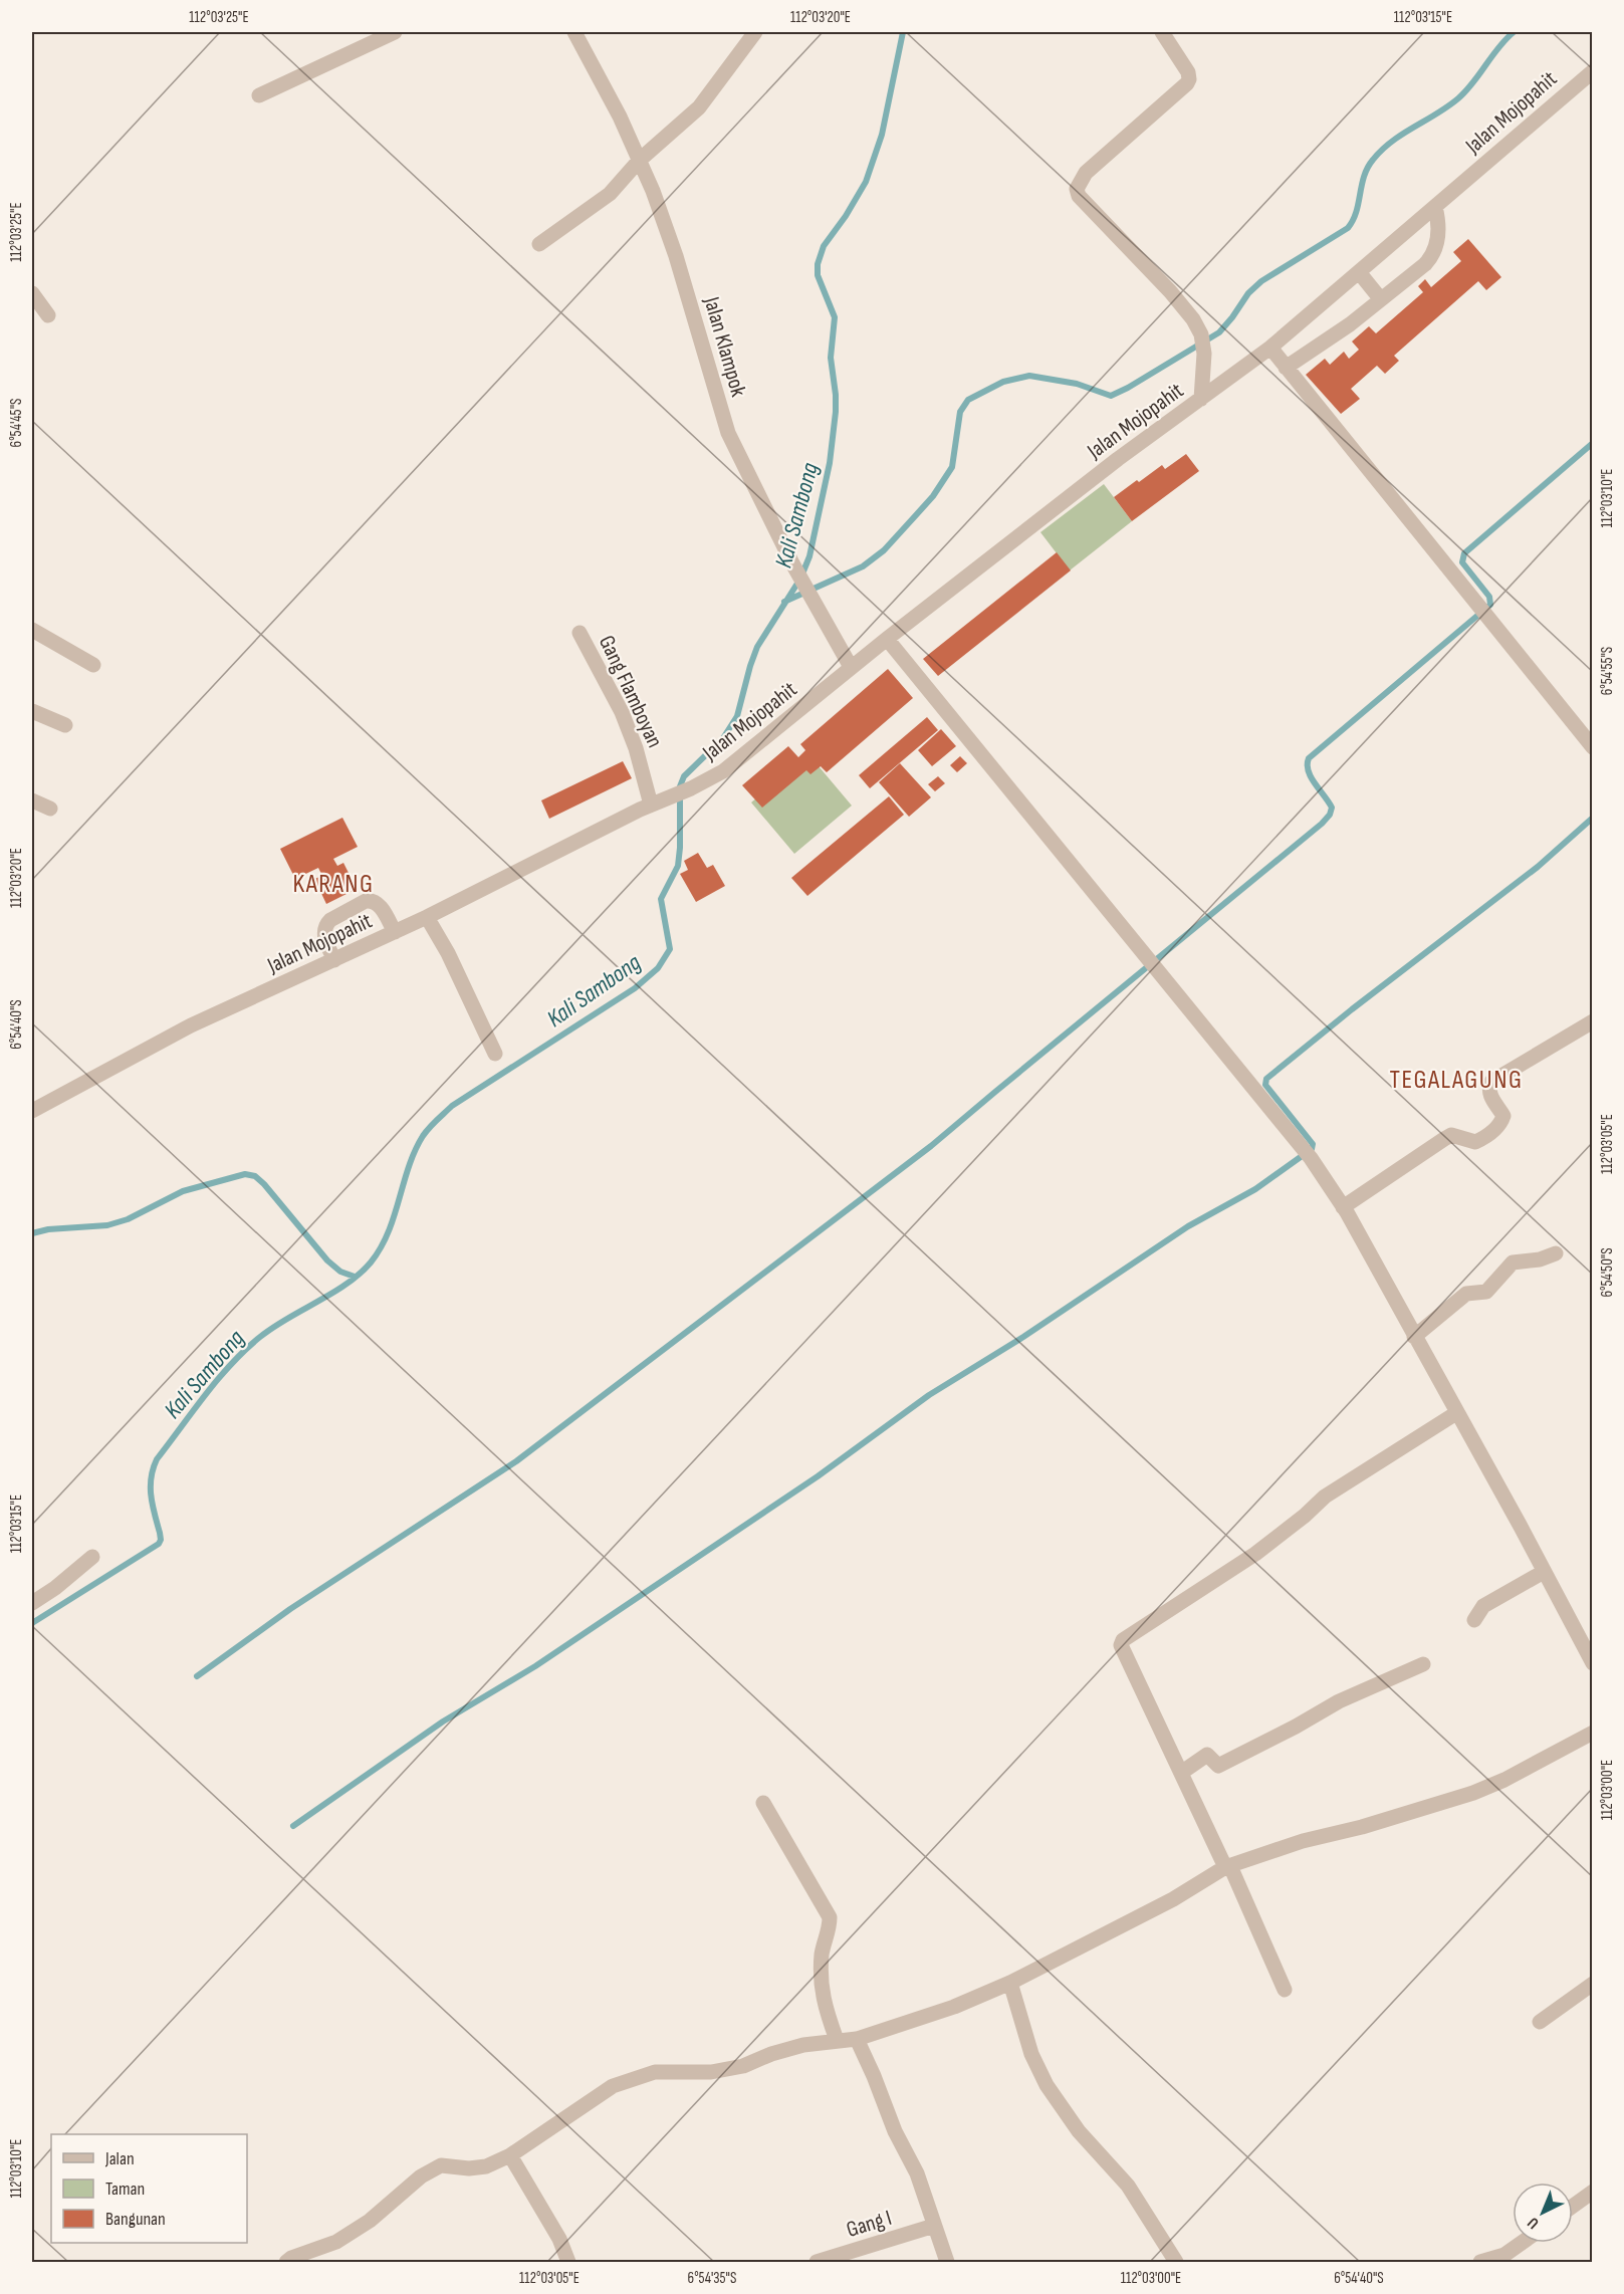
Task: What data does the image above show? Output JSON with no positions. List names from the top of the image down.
{
  "streets": {
    "street": [
      "Jalan Mojopahit",
      "Jalan Klampok",
      "Gang Flamboyan",
      "Gang I"
    ]
  },
  "crossings": [
    ["Jalan Mojopahit", "Jalan Klampok"],
    ["Jalan Mojopahit", "Gang Flamboyan"]
  ],
  "districts": ["KARANG", "TEGALAGUNG"],
  "water": ["Kali Sambong"],
  "legend": ["Jalan", "Taman", "Bangunan"],
  "north": "bottom left",
  "coordinates": [
    "112°03'25\"E",
    "112°03'20\"E",
    "112°03'15\"E",
    "6°54'45\"S",
    "112°03'10\"E",
    "6°54'55\"S",
    "6°54'40\"S",
    "112°03'05\"E",
    "6°54'50\"S",
    "112°03'00\"E",
    "6°54'35\"S"
  ]
}
